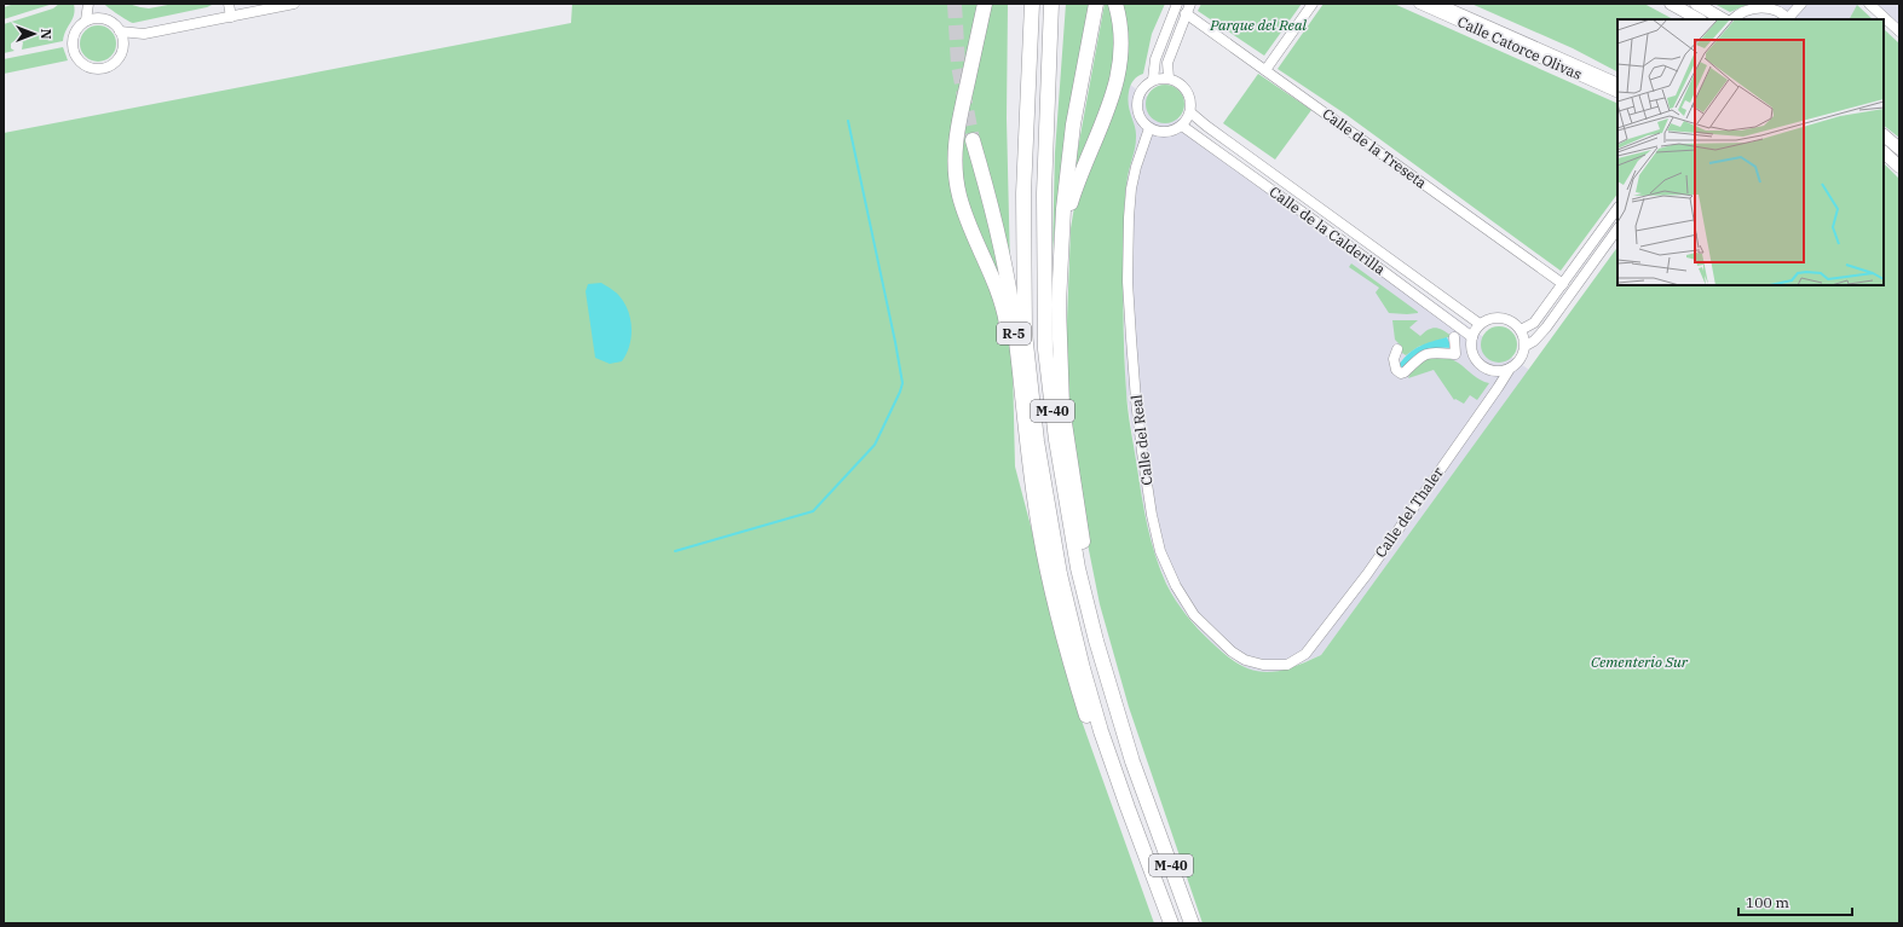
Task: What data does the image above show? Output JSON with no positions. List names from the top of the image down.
{
  "streets": {
    "highway": ["R-5", "M-40"],
    "street": [
      "Calle Catorce Olivas",
      "Calle de la Treseta",
      "Calle de la Calderilla",
      "Calle del Real",
      "Calle del Thaler"
    ]
  },
  "crossings": [
    ["Calle de la Calderilla", "Calle del Real"],
    ["Calle de la Calderilla", "Calle del Thaler"],
    ["R-5", "M-40"],
    ["Calle del Real", "Calle del Thaler"]
  ],
  "parks": ["Parque del Real", "Cementerio Sur"],
  "scale_bar": "100 m",
  "north": "right"
}
